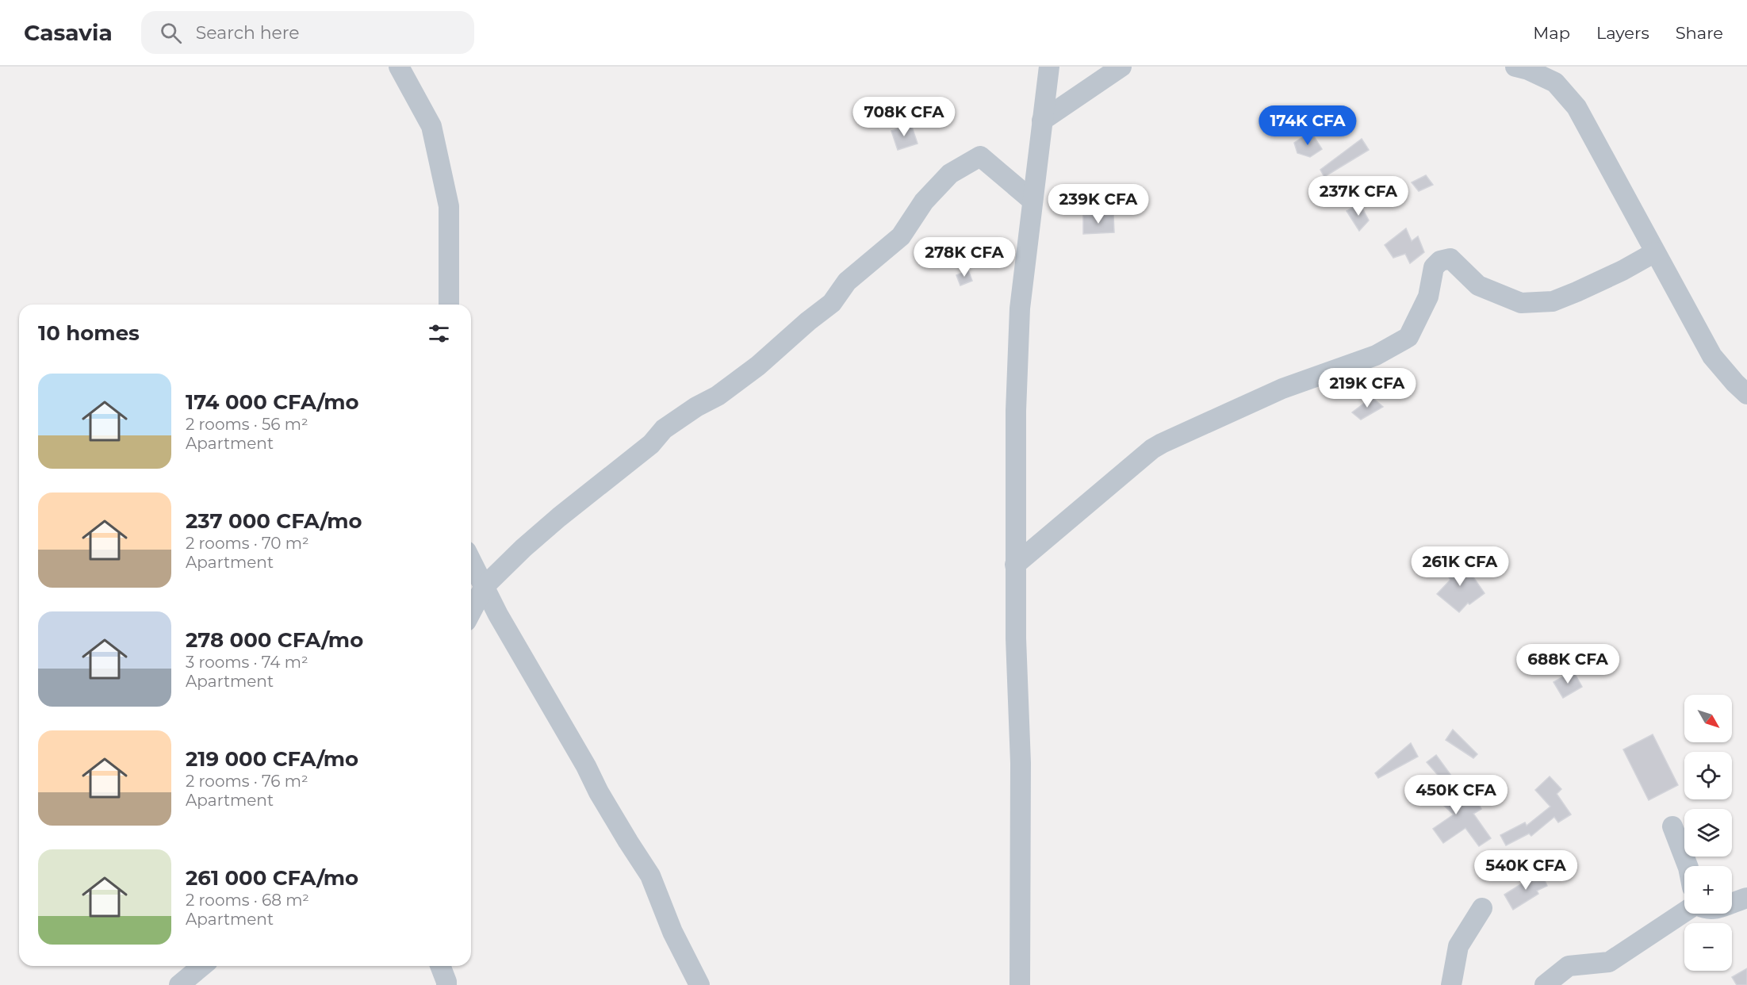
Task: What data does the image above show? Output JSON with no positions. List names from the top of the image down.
{
  "north": "bottom right",
  "page": {
    "header": "Casavia",
    "search": "Search here",
    "nav": ["Map", "Layers", "Share"],
    "price": [
      "708K CFA",
      "174K CFA",
      "237K CFA",
      "239K CFA",
      "278K CFA",
      "219K CFA",
      "261K CFA",
      "688K CFA",
      "450K CFA",
      "540K CFA"
    ],
    "heading": "10 homes",
    "list": [
      {
        "name": "174 000 CFA/mo",
        "note": "2 rooms · 56 m² · Apartment"
      },
      {
        "name": "237 000 CFA/mo",
        "note": "2 rooms · 70 m² · Apartment"
      },
      {
        "name": "278 000 CFA/mo",
        "note": "3 rooms · 74 m² · Apartment"
      },
      {
        "name": "219 000 CFA/mo",
        "note": "2 rooms · 76 m² · Apartment"
      },
      {
        "name": "261 000 CFA/mo",
        "note": "2 rooms · 68 m² · Apartment"
      }
    ],
    "map_buttons": ["+", "−"]
  }
}
